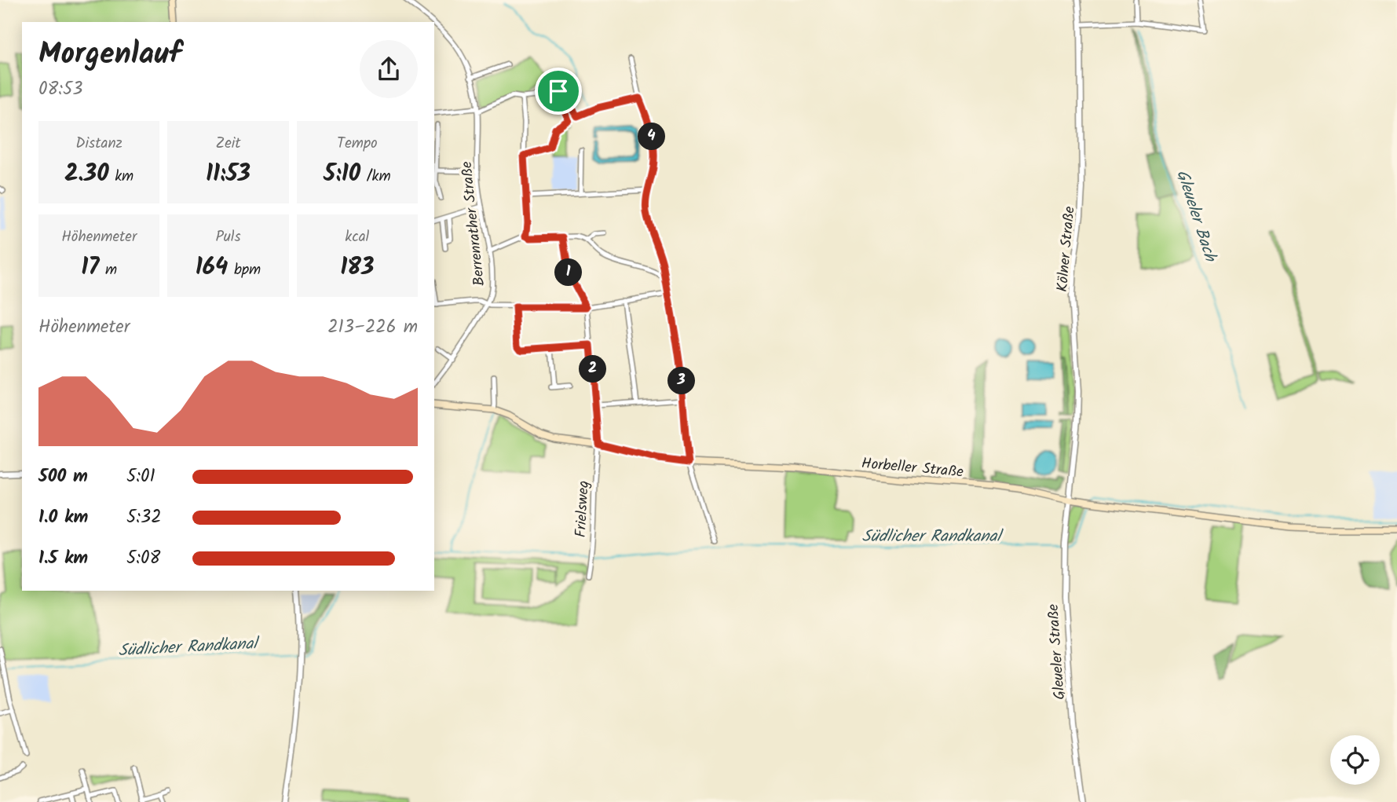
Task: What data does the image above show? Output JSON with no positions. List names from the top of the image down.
{
  "streets": {
    "main road": ["Horbeller Straße"],
    "street": [
      "Berrenrather Straße",
      "Kölner Straße",
      "Frielsweg",
      "Gleueler Straße"
    ]
  },
  "crossings": [
    ["Kölner Straße", "Horbeller Straße"],
    ["Kölner Straße", "Gleueler Straße"],
    ["Horbeller Straße", "Frielsweg"],
    ["Horbeller Straße", "Gleueler Straße"]
  ],
  "water": ["Gleueler Bach", "Südlicher Randkanal"],
  "page": {
    "heading": ["Morgenlauf", "08:53"],
    "stats": [
      ["Distanz", "2.30 km"],
      ["Zeit", "11:53"],
      ["Tempo", "5:10 /km"],
      ["Höhenmeter", "17 m"],
      ["Puls", "164 bpm"],
      ["kcal", "183"]
    ],
    "pins": [
      "4",
      "1",
      "2",
      "3"
    ],
    "chart": ["Höhenmeter", "213–226 m"],
    "list": [
      {
        "name": "500 m",
        "note": "5:01"
      },
      {
        "name": "1.0 km",
        "note": "5:32"
      },
      {
        "name": "1.5 km",
        "note": "5:08"
      }
    ]
  }
}
